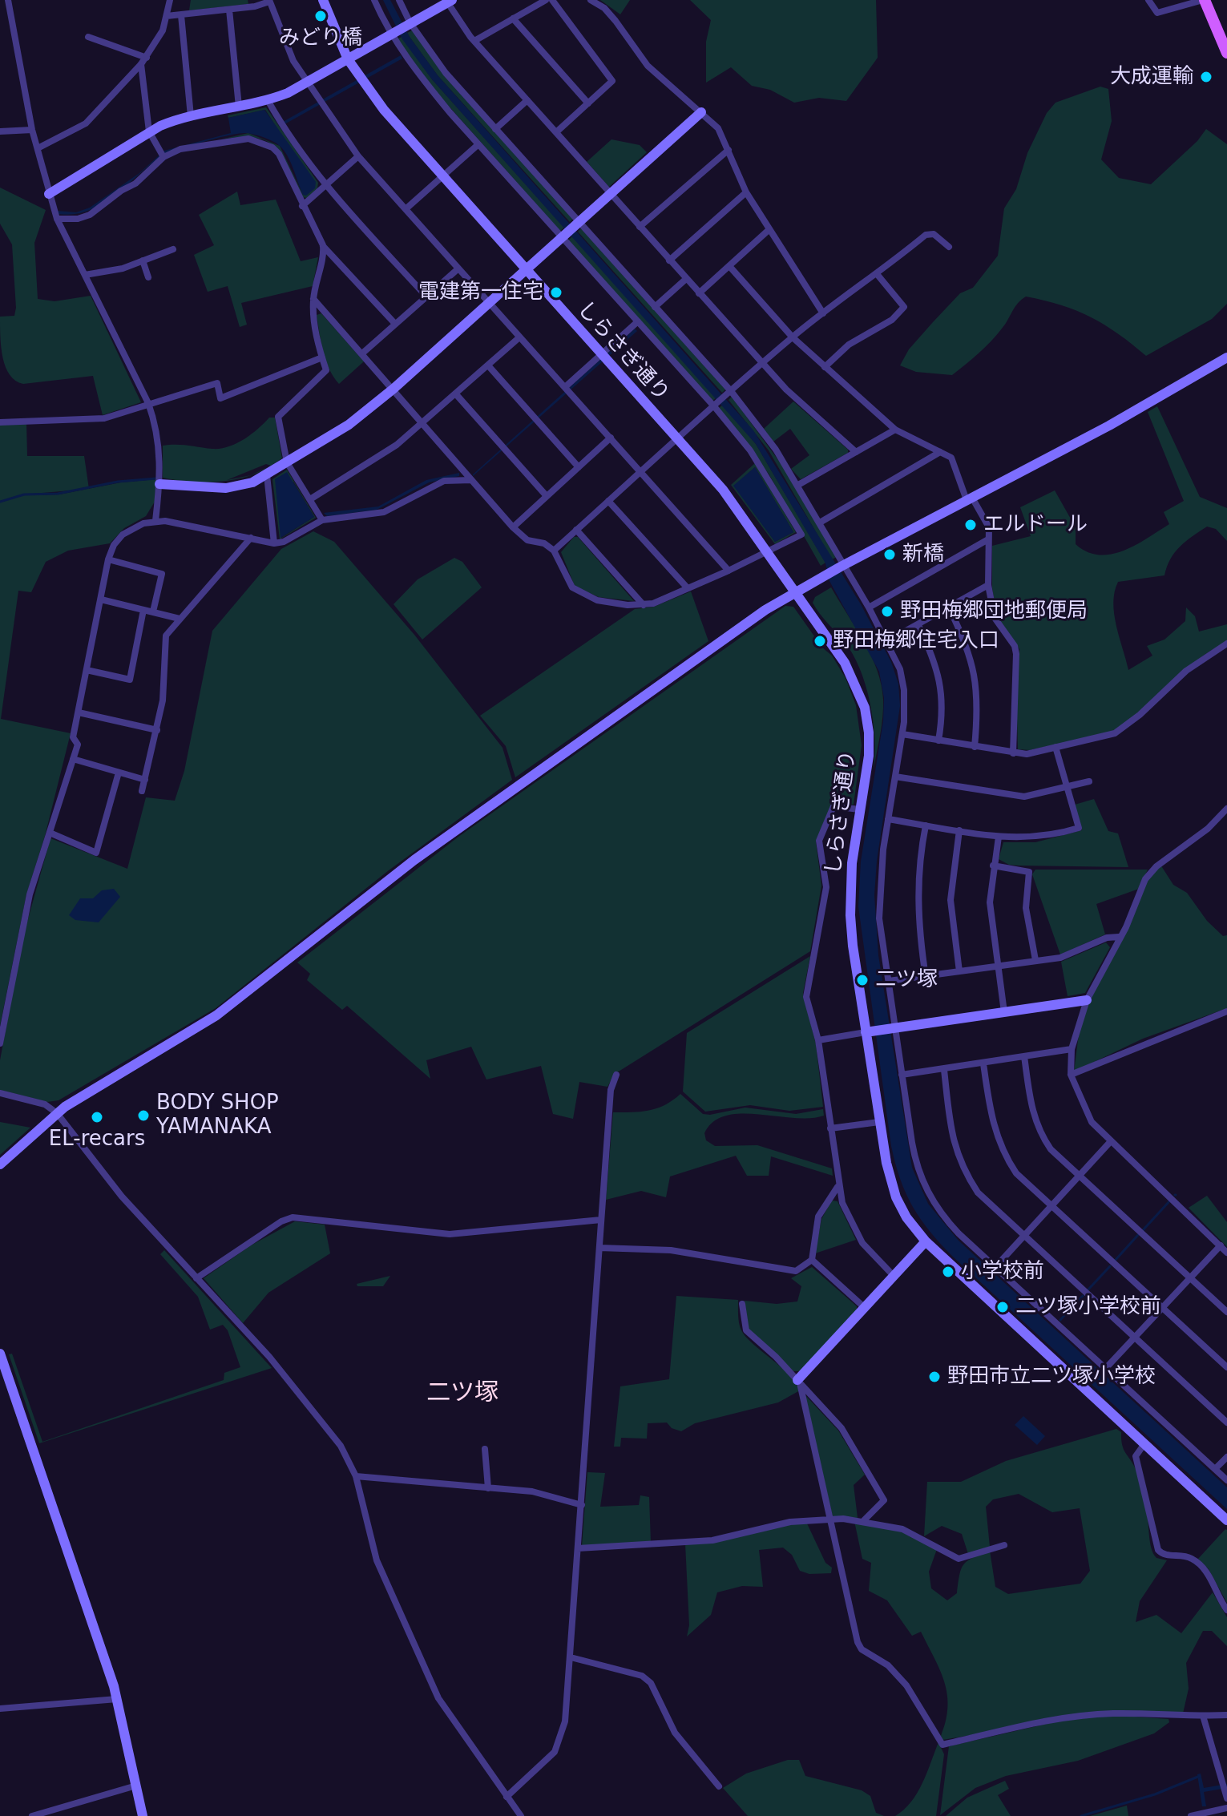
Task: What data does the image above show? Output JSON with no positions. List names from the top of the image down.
{
  "streets": {
    "street": ["しらさぎ通り"]
  },
  "districts": ["二ツ塚"],
  "places": [
    "みどり橋",
    "大成運輸",
    "電建第一住宅",
    "エルドール",
    "新橋",
    "野田梅郷団地郵便局",
    "野田梅郷住宅入口",
    "二ツ塚",
    "BODY SHOP YAMANAKA",
    "EL-recars",
    "小学校前",
    "二ツ塚小学校前",
    "野田市立二ツ塚小学校"
  ]
}
